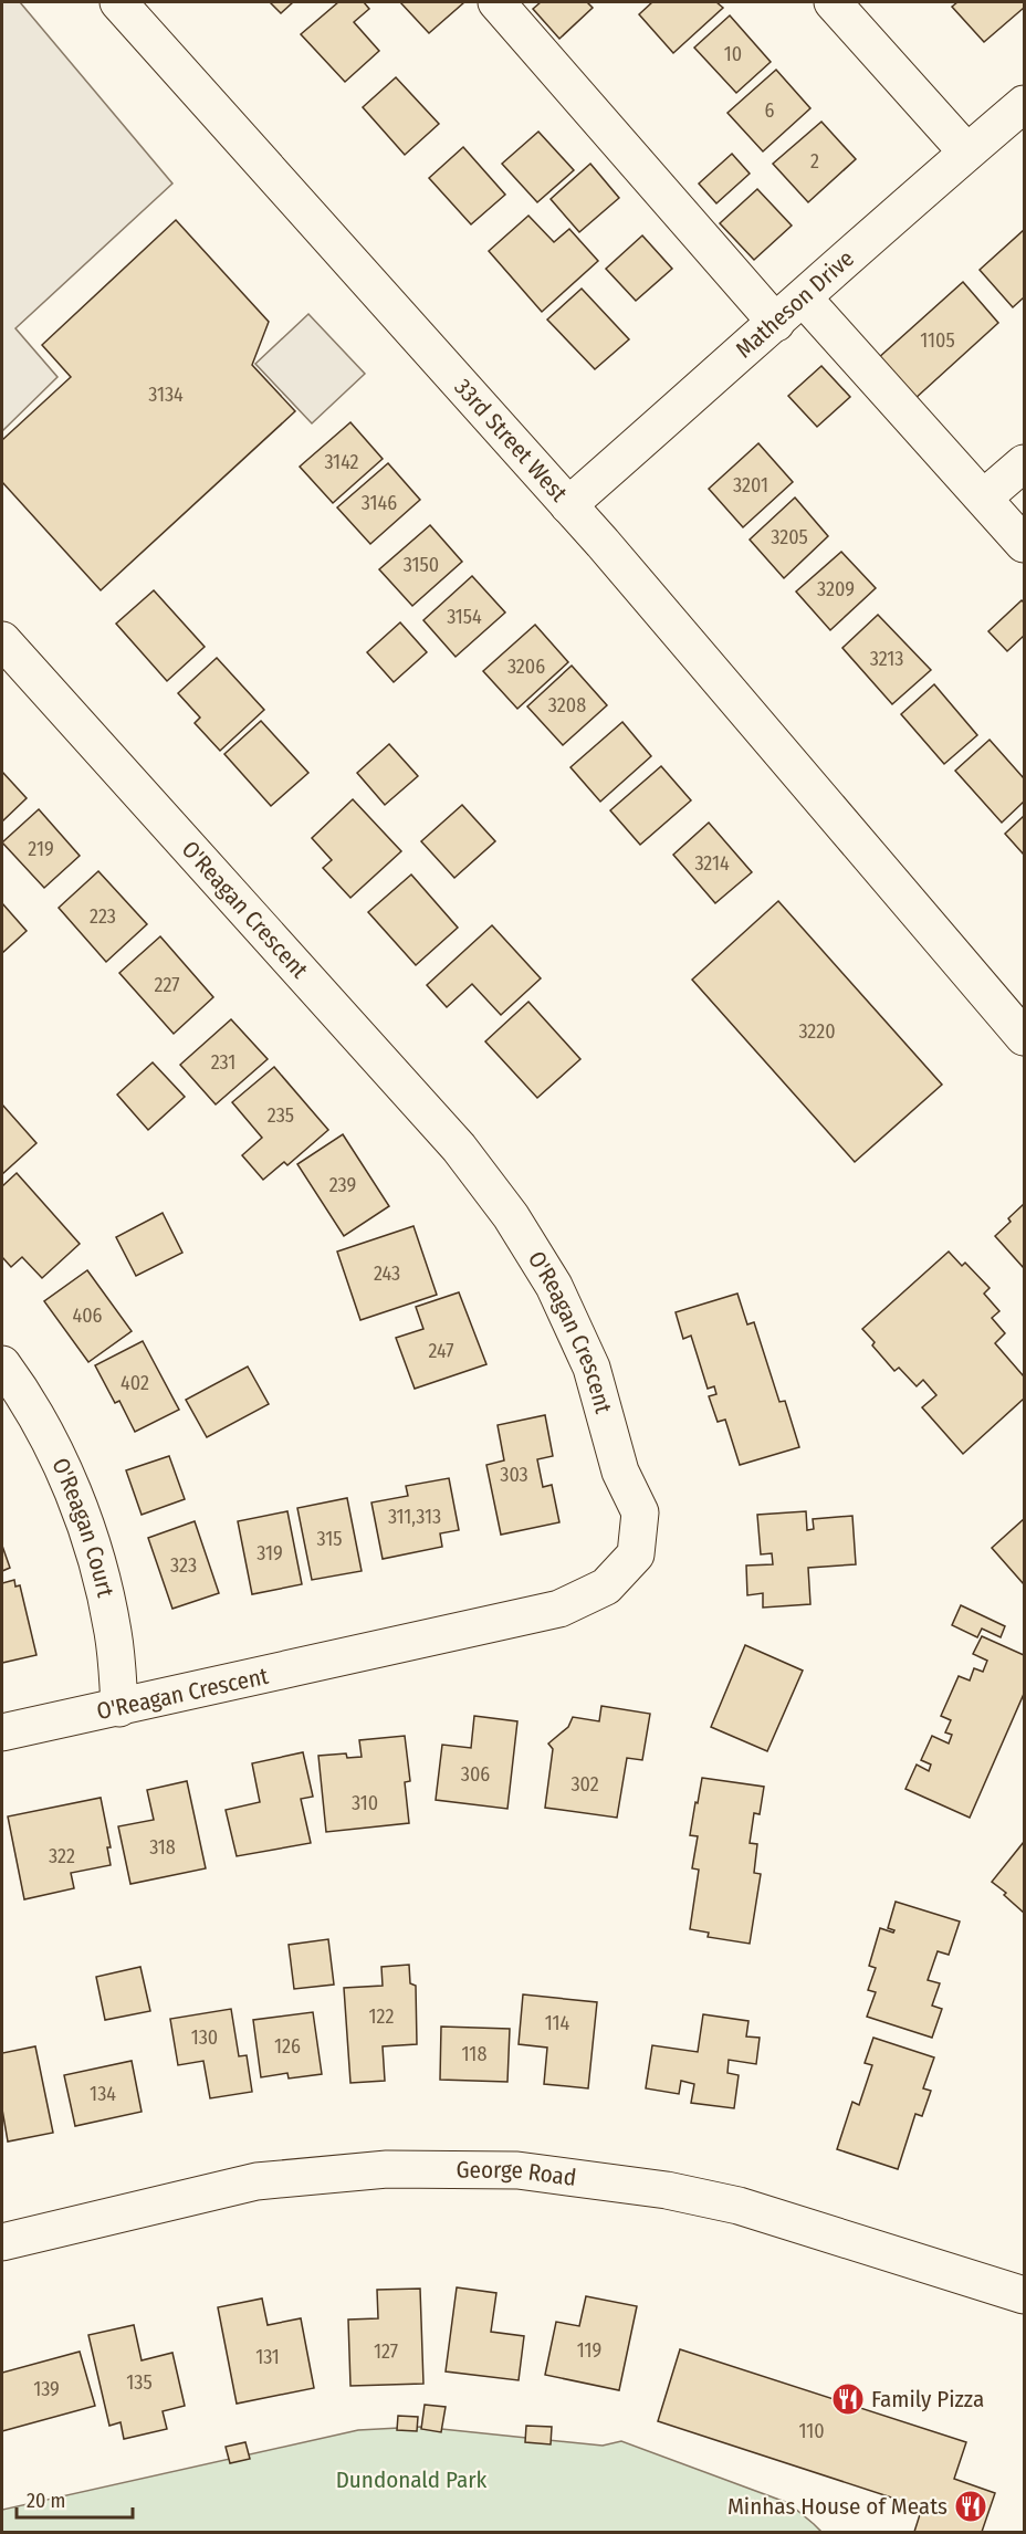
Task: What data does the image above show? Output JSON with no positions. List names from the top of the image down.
{
  "streets": {
    "street": [
      "Matheson Drive",
      "33rd Street West",
      "O'Reagan Crescent",
      "O'Reagan Court",
      "George Road"
    ]
  },
  "crossings": [
    ["Matheson Drive", "33rd Street West"],
    ["O'Reagan Crescent", "O'Reagan Court"]
  ],
  "parks": ["Dundonald Park"],
  "places": {
    "restaurant": ["Family Pizza", "Minhas House of Meats"]
  },
  "house_numbers": [
    "10",
    "6",
    "2",
    "1105",
    "3134",
    "3142",
    "3201",
    "3146",
    "3205",
    "3150",
    "3209",
    "3154",
    "3213",
    "3206",
    "3208",
    "219",
    "3214",
    "223",
    "227",
    "3220",
    "231",
    "235",
    "239",
    "243",
    "406",
    "247",
    "402",
    "303",
    "311,313",
    "315",
    "319",
    "323",
    "306",
    "302",
    "310",
    "318",
    "322",
    "122",
    "114",
    "130",
    "126",
    "118",
    "134",
    "119",
    "127",
    "131",
    "135",
    "139",
    "110"
  ],
  "scale_bar": "20 m"
}
